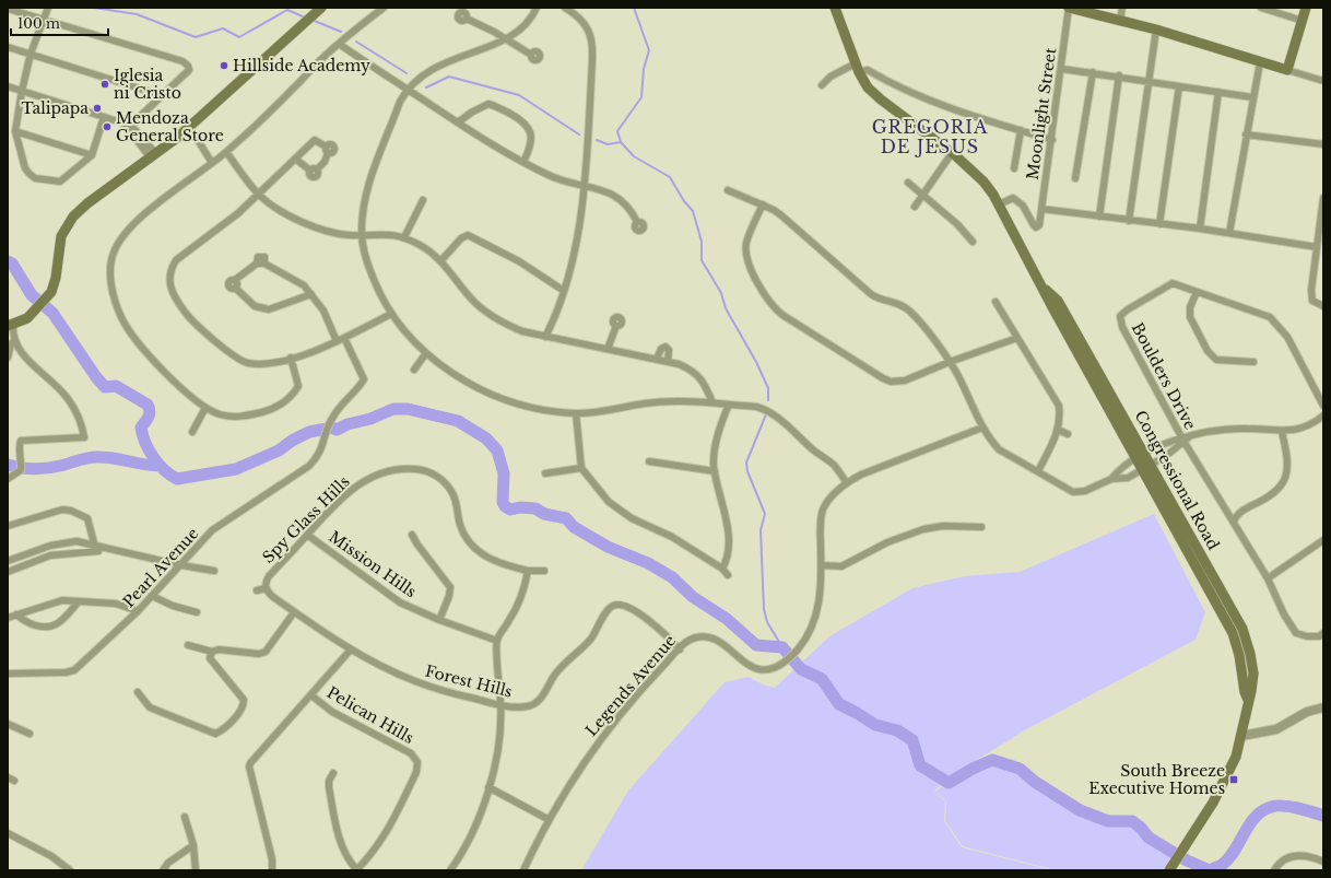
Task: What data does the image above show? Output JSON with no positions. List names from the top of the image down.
{
  "streets": {
    "main road": ["Congressional Road"],
    "street": [
      "Moonlight Street",
      "Boulders Drive",
      "Spy Glass Hills",
      "Mission Hills",
      "Pearl Avenue",
      "Forest Hills",
      "Legends Avenue",
      "Pelican Hills"
    ]
  },
  "crossings": [
    ["Moonlight Street", "Congressional Road"],
    ["Spy Glass Hills", "Mission Hills"],
    ["Spy Glass Hills", "Forest Hills"],
    ["Forest Hills", "Legends Avenue"]
  ],
  "districts": ["GREGORIA DE JESUS"],
  "places": {
    "other": [
      "Hillside Academy",
      "Iglesia ni Cristo",
      "Talipapa",
      "Mendoza General Store"
    ],
    "transit": ["South Breeze Executive Homes"]
  },
  "scale_bar": "100 m"
}
